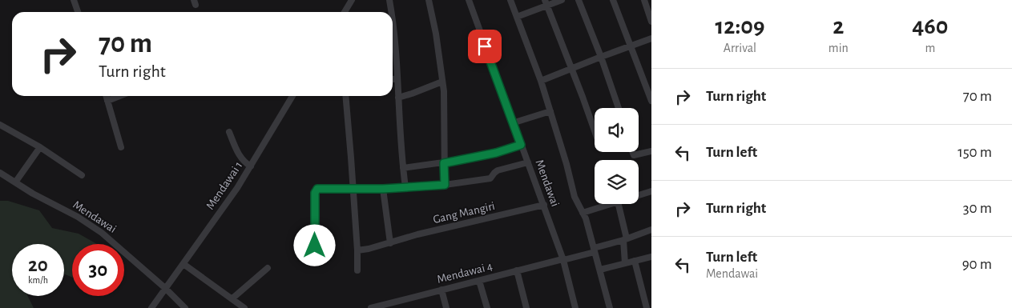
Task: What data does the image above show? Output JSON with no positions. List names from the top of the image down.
{
  "streets": {
    "street": [
      "Mendawai",
      "Mendawai 1",
      "Gang Mangiri",
      "Mendawai 4"
    ]
  },
  "crossings": [
    ["Mendawai", "Mendawai 1"],
    ["Mendawai", "Gang Mangiri"],
    ["Mendawai", "Mendawai 4"]
  ],
  "page": {
    "eta": [
      "12:09",
      "Arrival",
      "2",
      "min",
      "460",
      "m"
    ],
    "turn": ["70 m", "Turn right"],
    "list": [
      {
        "name": "Turn right",
        "value": "70 m"
      },
      {
        "name": "Turn left",
        "value": "150 m"
      },
      {
        "name": "Turn right",
        "value": "30 m"
      },
      {
        "name": "Turn left",
        "note": "Mendawai",
        "value": "90 m"
      }
    ],
    "speed": "20 km/h",
    "limit": "30"
  }
}
